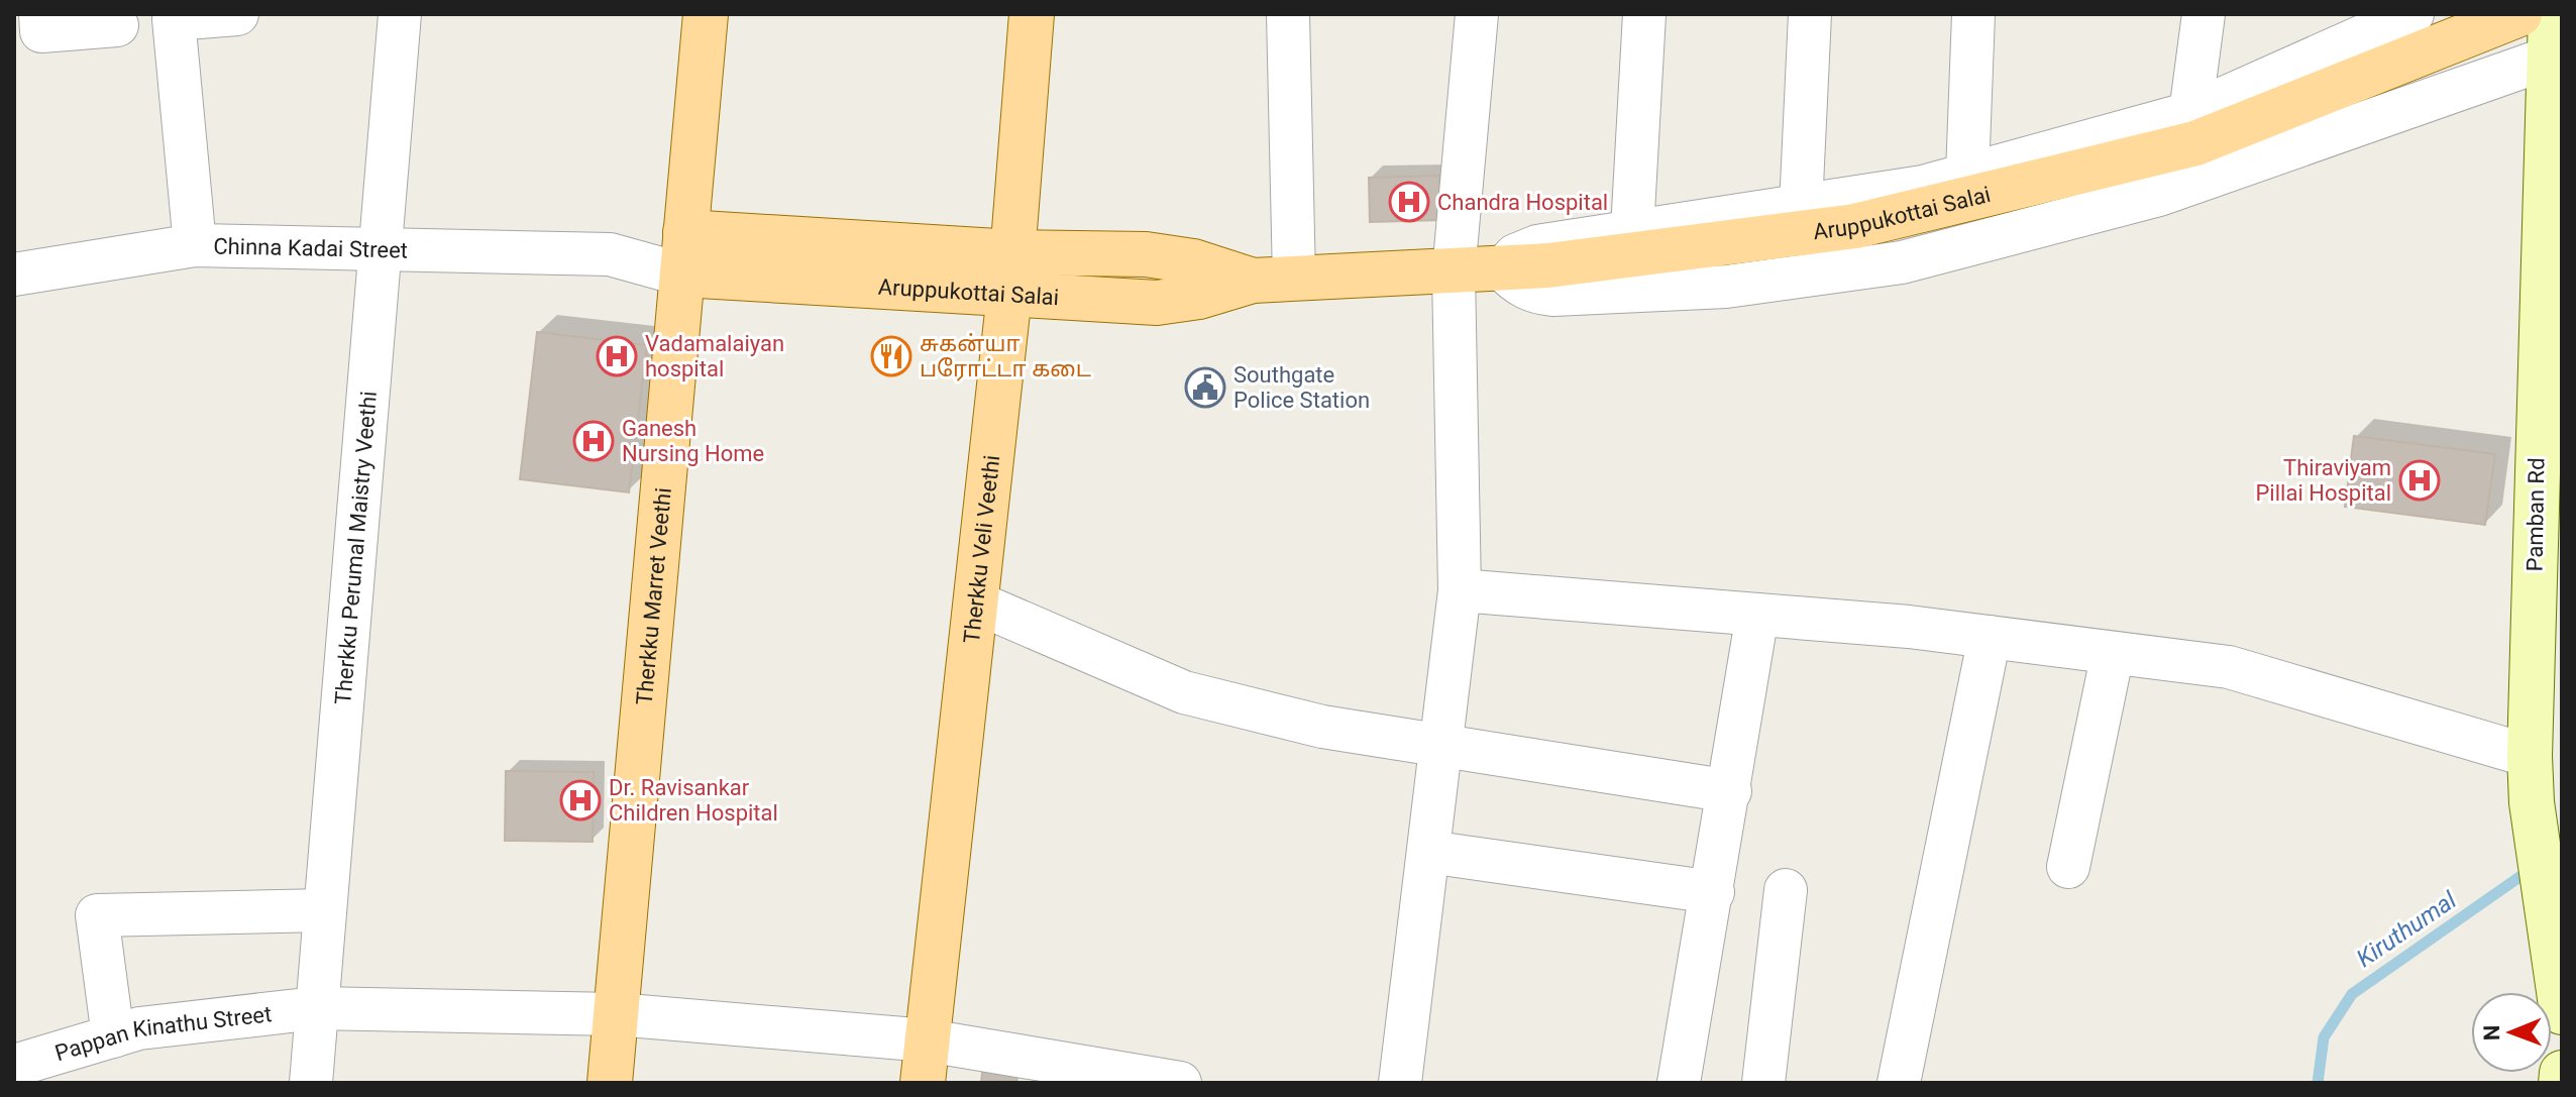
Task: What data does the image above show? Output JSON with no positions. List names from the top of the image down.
{
  "streets": {
    "main road": ["Aruppukottai Salai", "Therkku Veli Veethi", "Therkku Marret Veethi"],
    "street": [
      "Chinna Kadai Street",
      "Pamban Rd",
      "Therkku Perumal Maistry Veethi",
      "Pappan Kinathu Street"
    ]
  },
  "crossings": [
    ["Aruppukottai Salai", "Chinna Kadai Street"],
    ["Aruppukottai Salai", "Therkku Veli Veethi"],
    ["Aruppukottai Salai", "Therkku Marret Veethi"],
    ["Chinna Kadai Street", "Therkku Perumal Maistry Veethi"],
    ["Chinna Kadai Street", "Therkku Marret Veethi"],
    ["Therkku Perumal Maistry Veethi", "Pappan Kinathu Street"],
    ["Therkku Veli Veethi", "Pappan Kinathu Street"],
    ["Therkku Marret Veethi", "Pappan Kinathu Street"]
  ],
  "water": ["Kiruthumal"],
  "places": {
    "hospital": [
      "Chandra Hospital",
      "Vadamalaiyan hospital",
      "Ganesh Nursing Home",
      "Thiraviyam Pillai Hospital",
      "Dr. Ravisankar Children Hospital"
    ],
    "restaurant": ["சுகன்யா பரோட்டா கடை"],
    "public building": ["Southgate Police Station"]
  },
  "north": "left"
}
